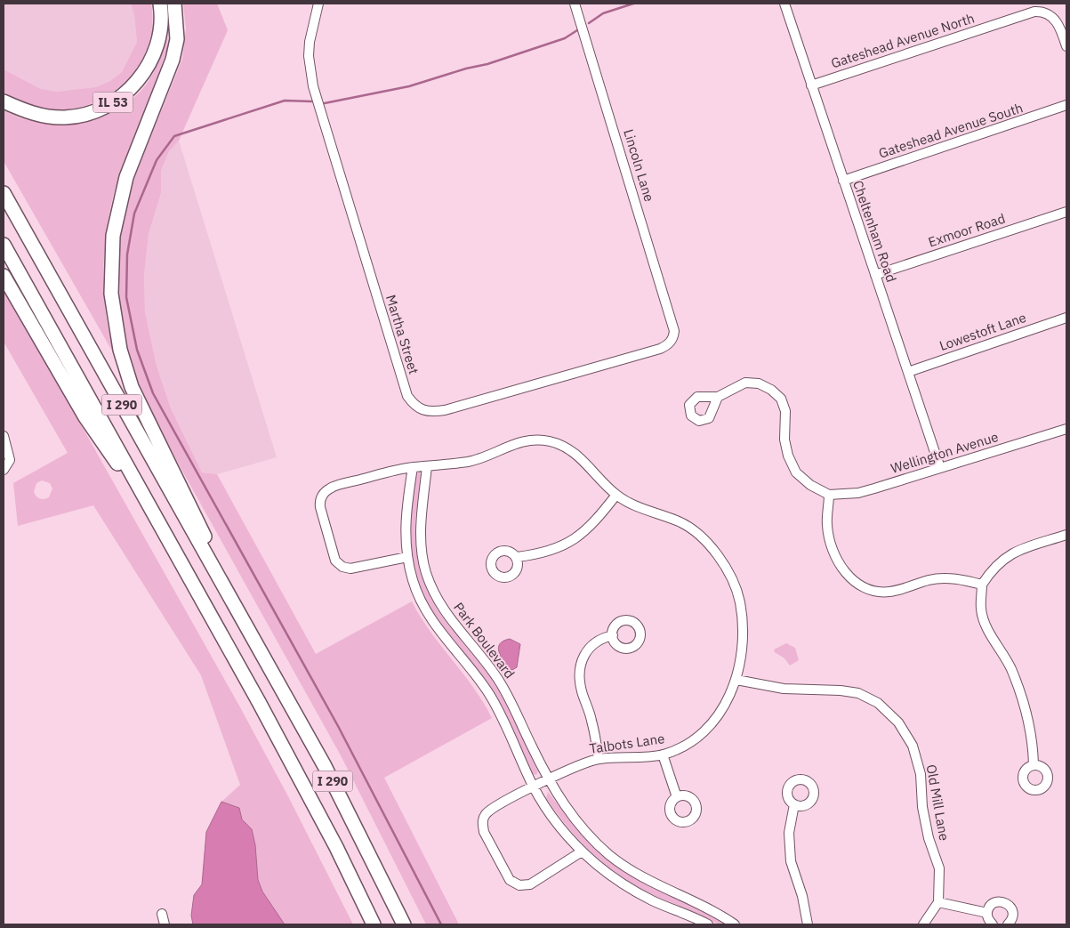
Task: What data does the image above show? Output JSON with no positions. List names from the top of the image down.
{
  "streets": {
    "highway": ["IL 53", "I 290"],
    "street": [
      "Gateshead Avenue North",
      "Gateshead Avenue South",
      "Lincoln Lane",
      "Exmoor Road",
      "Cheltenham Road",
      "Lowestoft Lane",
      "Martha Street",
      "Wellington Avenue",
      "Park Boulevard",
      "Talbots Lane",
      "Old Mill Lane"
    ]
  },
  "crossings": [
    ["Gateshead Avenue North", "Cheltenham Road"],
    ["Gateshead Avenue South", "Cheltenham Road"],
    ["Lincoln Lane", "Martha Street"],
    ["Exmoor Road", "Cheltenham Road"],
    ["Cheltenham Road", "Lowestoft Lane"],
    ["Cheltenham Road", "Wellington Avenue"],
    ["Park Boulevard", "Talbots Lane"],
    ["Talbots Lane", "Old Mill Lane"]
  ]
}
